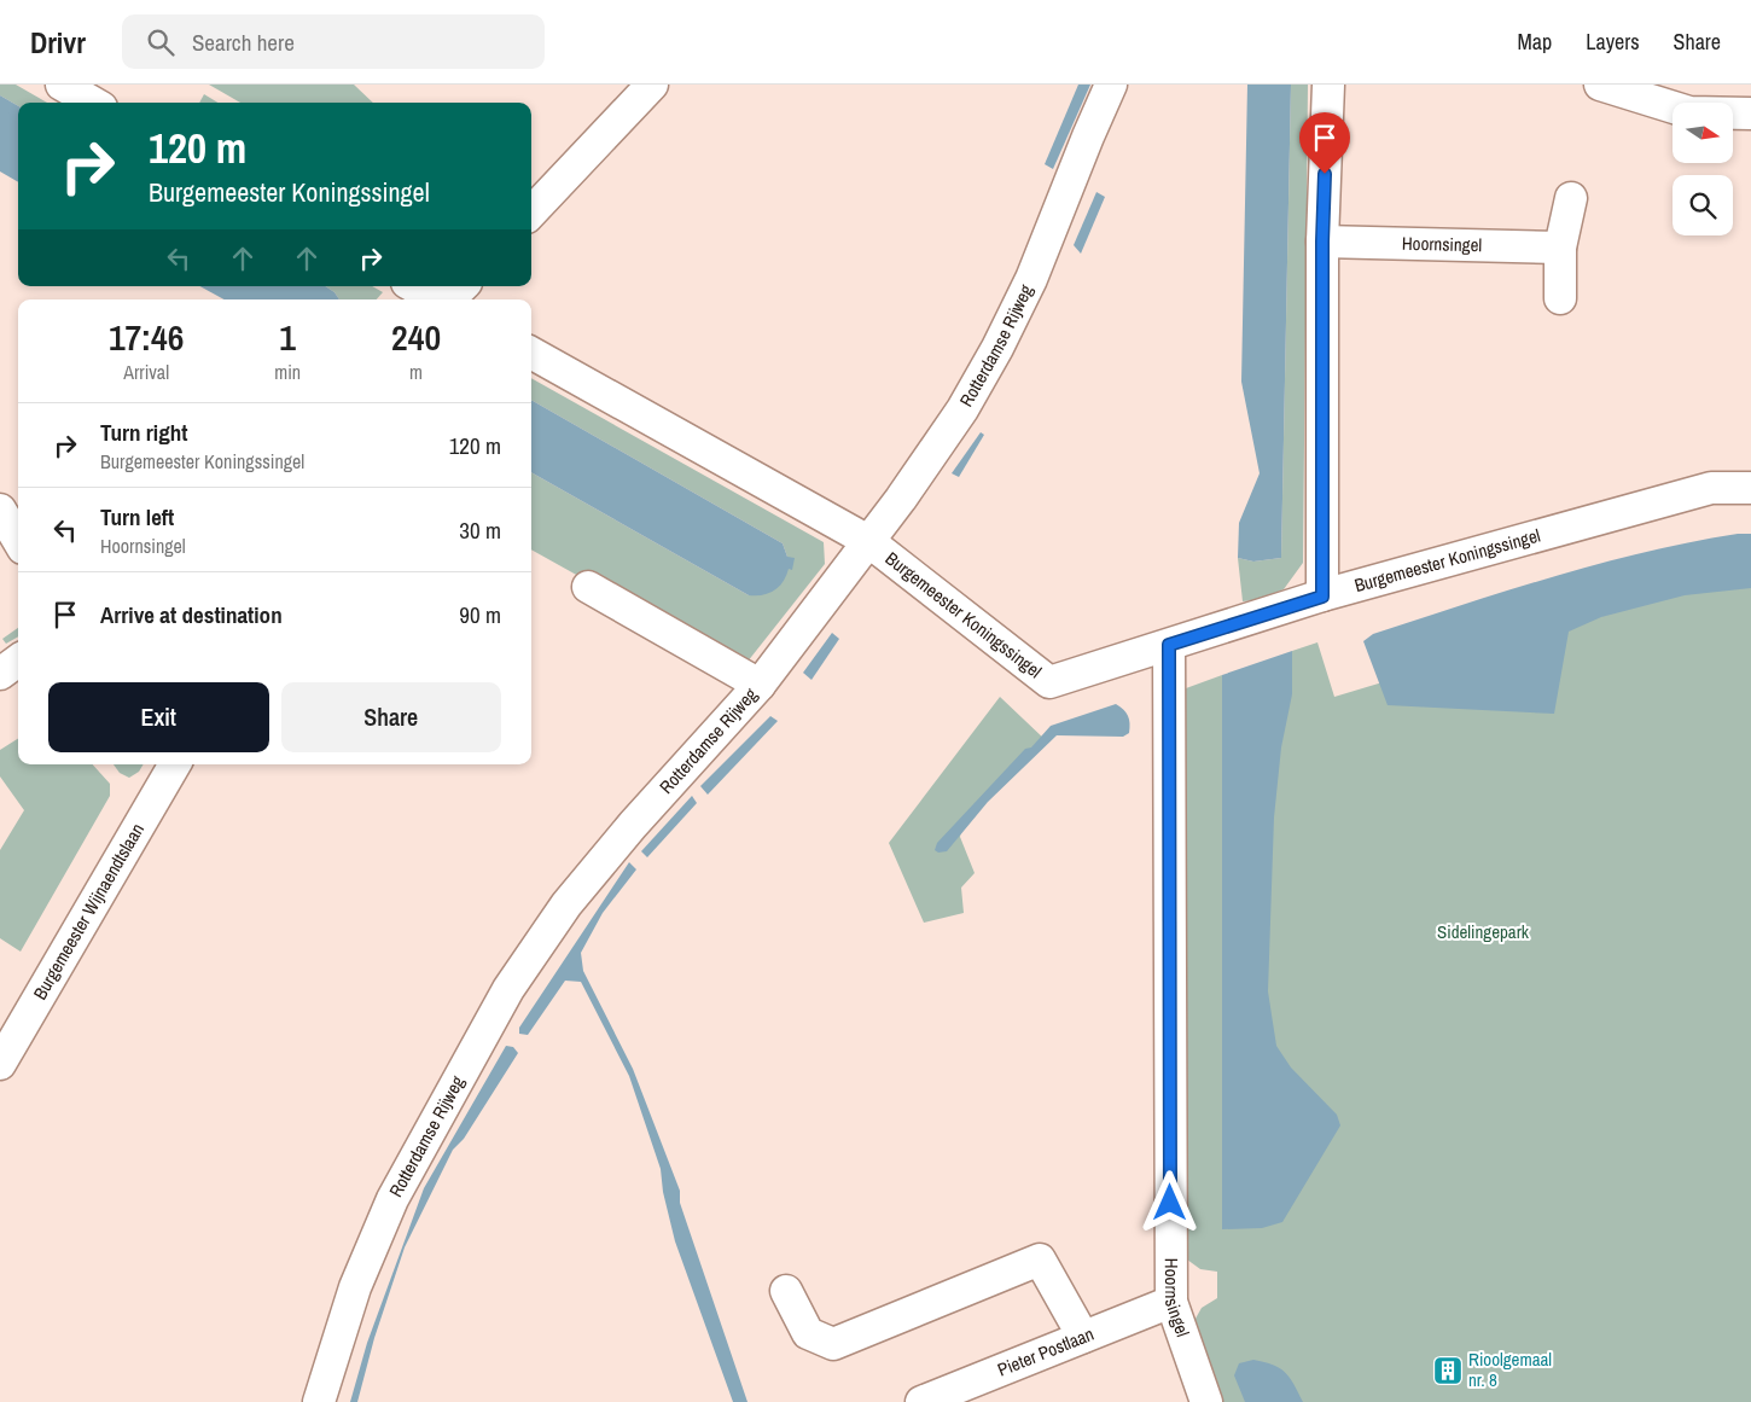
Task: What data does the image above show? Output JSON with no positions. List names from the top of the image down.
{
  "streets": {
    "street": [
      "Hoornsingel",
      "Rotterdamse Rijweg",
      "Burgemeester Koningssingel",
      "Burgemeester Wijnaendtslaan",
      "Pieter Postlaan"
    ]
  },
  "crossings": [
    ["Hoornsingel", "Burgemeester Koningssingel"],
    ["Hoornsingel", "Pieter Postlaan"],
    ["Rotterdamse Rijweg", "Burgemeester Koningssingel"]
  ],
  "parks": ["Sidelingepark"],
  "places": {
    "building": ["Rioolgemaal nr. 8"]
  },
  "north": "right",
  "page": {
    "header": "Drivr",
    "search": "Search here",
    "nav": ["Map", "Layers", "Share"],
    "turn": ["120 m", "Burgemeester Koningssingel"],
    "eta": [
      "17:46",
      "Arrival",
      "1",
      "min",
      "240",
      "m"
    ],
    "list": [
      {
        "name": "Turn right",
        "note": "Burgemeester Koningssingel",
        "value": "120 m"
      },
      {
        "name": "Turn left",
        "note": "Hoornsingel",
        "value": "30 m"
      },
      {
        "name": "Arrive at destination",
        "value": "90 m"
      }
    ],
    "buttons": ["Exit", "Share"]
  }
}
